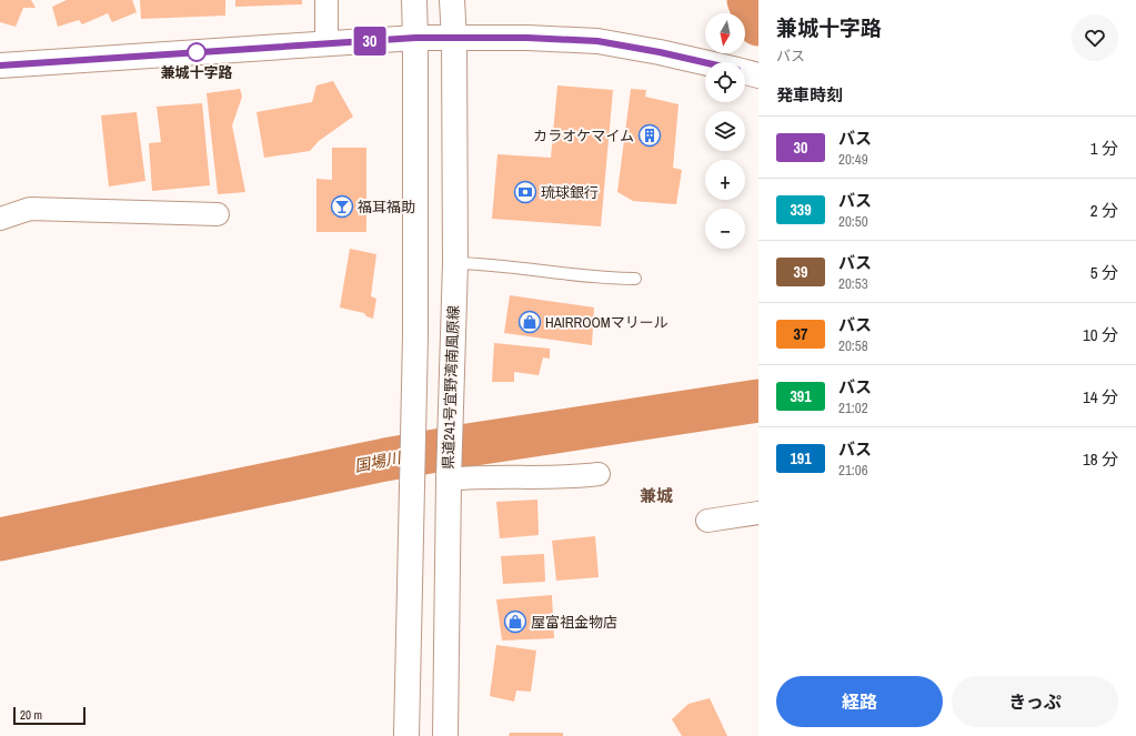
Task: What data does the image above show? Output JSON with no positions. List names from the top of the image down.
{
  "streets": {
    "main road": ["県道241号宜野湾南風原線"]
  },
  "districts": ["兼城"],
  "water": ["国場川"],
  "places": {
    "other": ["兼城十字路"],
    "building": ["カラオケマイム"],
    "bank": ["琉球銀行"],
    "bar": ["福耳福助"],
    "shop": ["HAIRROOMマリール", "屋富祖金物店"]
  },
  "lines": ["bus line 30"],
  "scale_bar": "20 m",
  "north": "bottom",
  "page": {
    "on_map": "30",
    "heading": [
      ["兼城十字路", "バス"],
      "発車時刻"
    ],
    "map_buttons": ["+", "−"],
    "list": [
      {
        "mark": "30",
        "name": "バス",
        "note": "20:49",
        "value": "1 分"
      },
      {
        "mark": "339",
        "name": "バス",
        "note": "20:50",
        "value": "2 分"
      },
      {
        "mark": "39",
        "name": "バス",
        "note": "20:53",
        "value": "5 分"
      },
      {
        "mark": "37",
        "name": "バス",
        "note": "20:58",
        "value": "10 分"
      },
      {
        "mark": "391",
        "name": "バス",
        "note": "21:02",
        "value": "14 分"
      },
      {
        "mark": "191",
        "name": "バス",
        "note": "21:06",
        "value": "18 分"
      }
    ],
    "buttons": ["経路", "きっぷ"],
    "scale": "20 m"
  }
}
